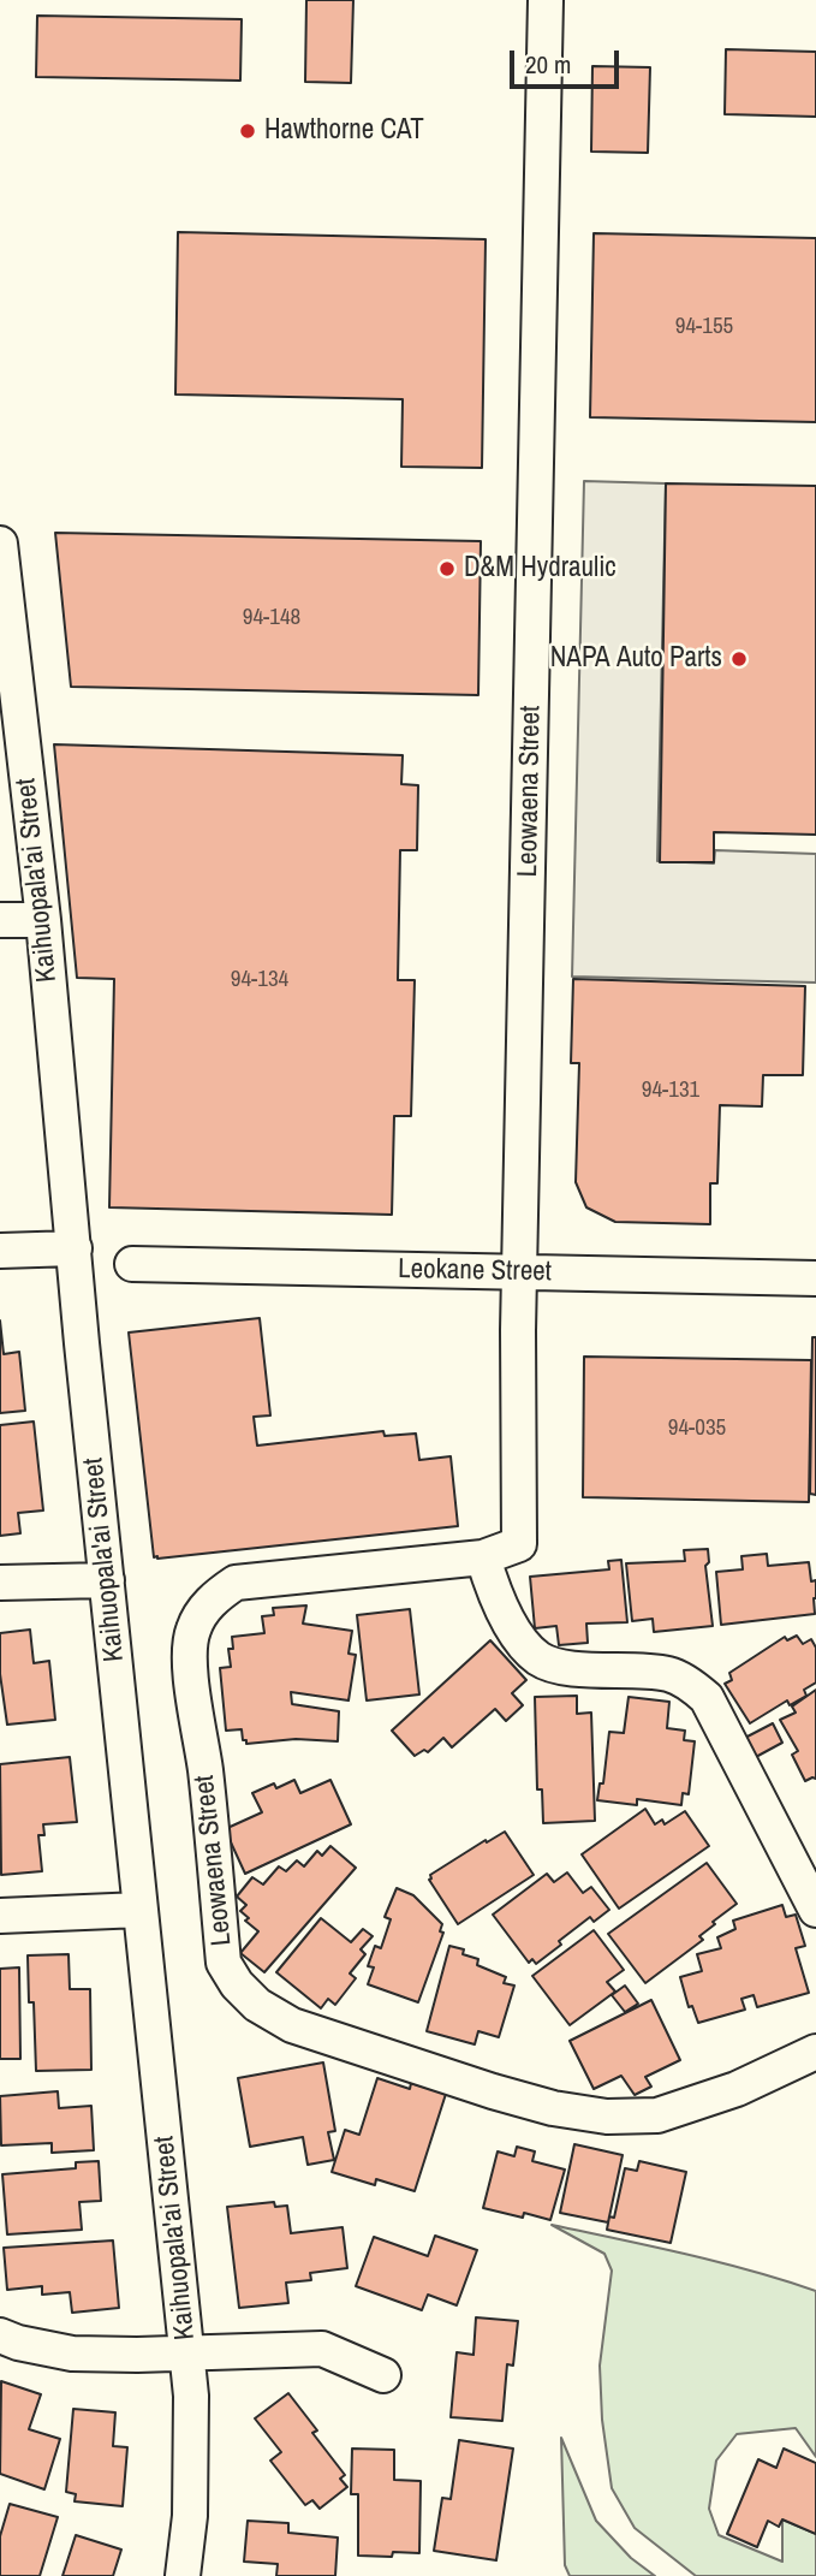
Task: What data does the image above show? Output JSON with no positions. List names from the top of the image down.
{
  "streets": {
    "street": ["Leowaena Street", "Kaihuopala'ai Street", "Leokane Street"]
  },
  "crossings": [
    ["Leowaena Street", "Leokane Street"]
  ],
  "places": ["Hawthorne CAT", "D&M Hydraulic", "NAPA Auto Parts"],
  "house_numbers": [
    "94-155",
    "94-148",
    "94-134",
    "94-131",
    "94-035"
  ],
  "scale_bar": "20 m"
}
